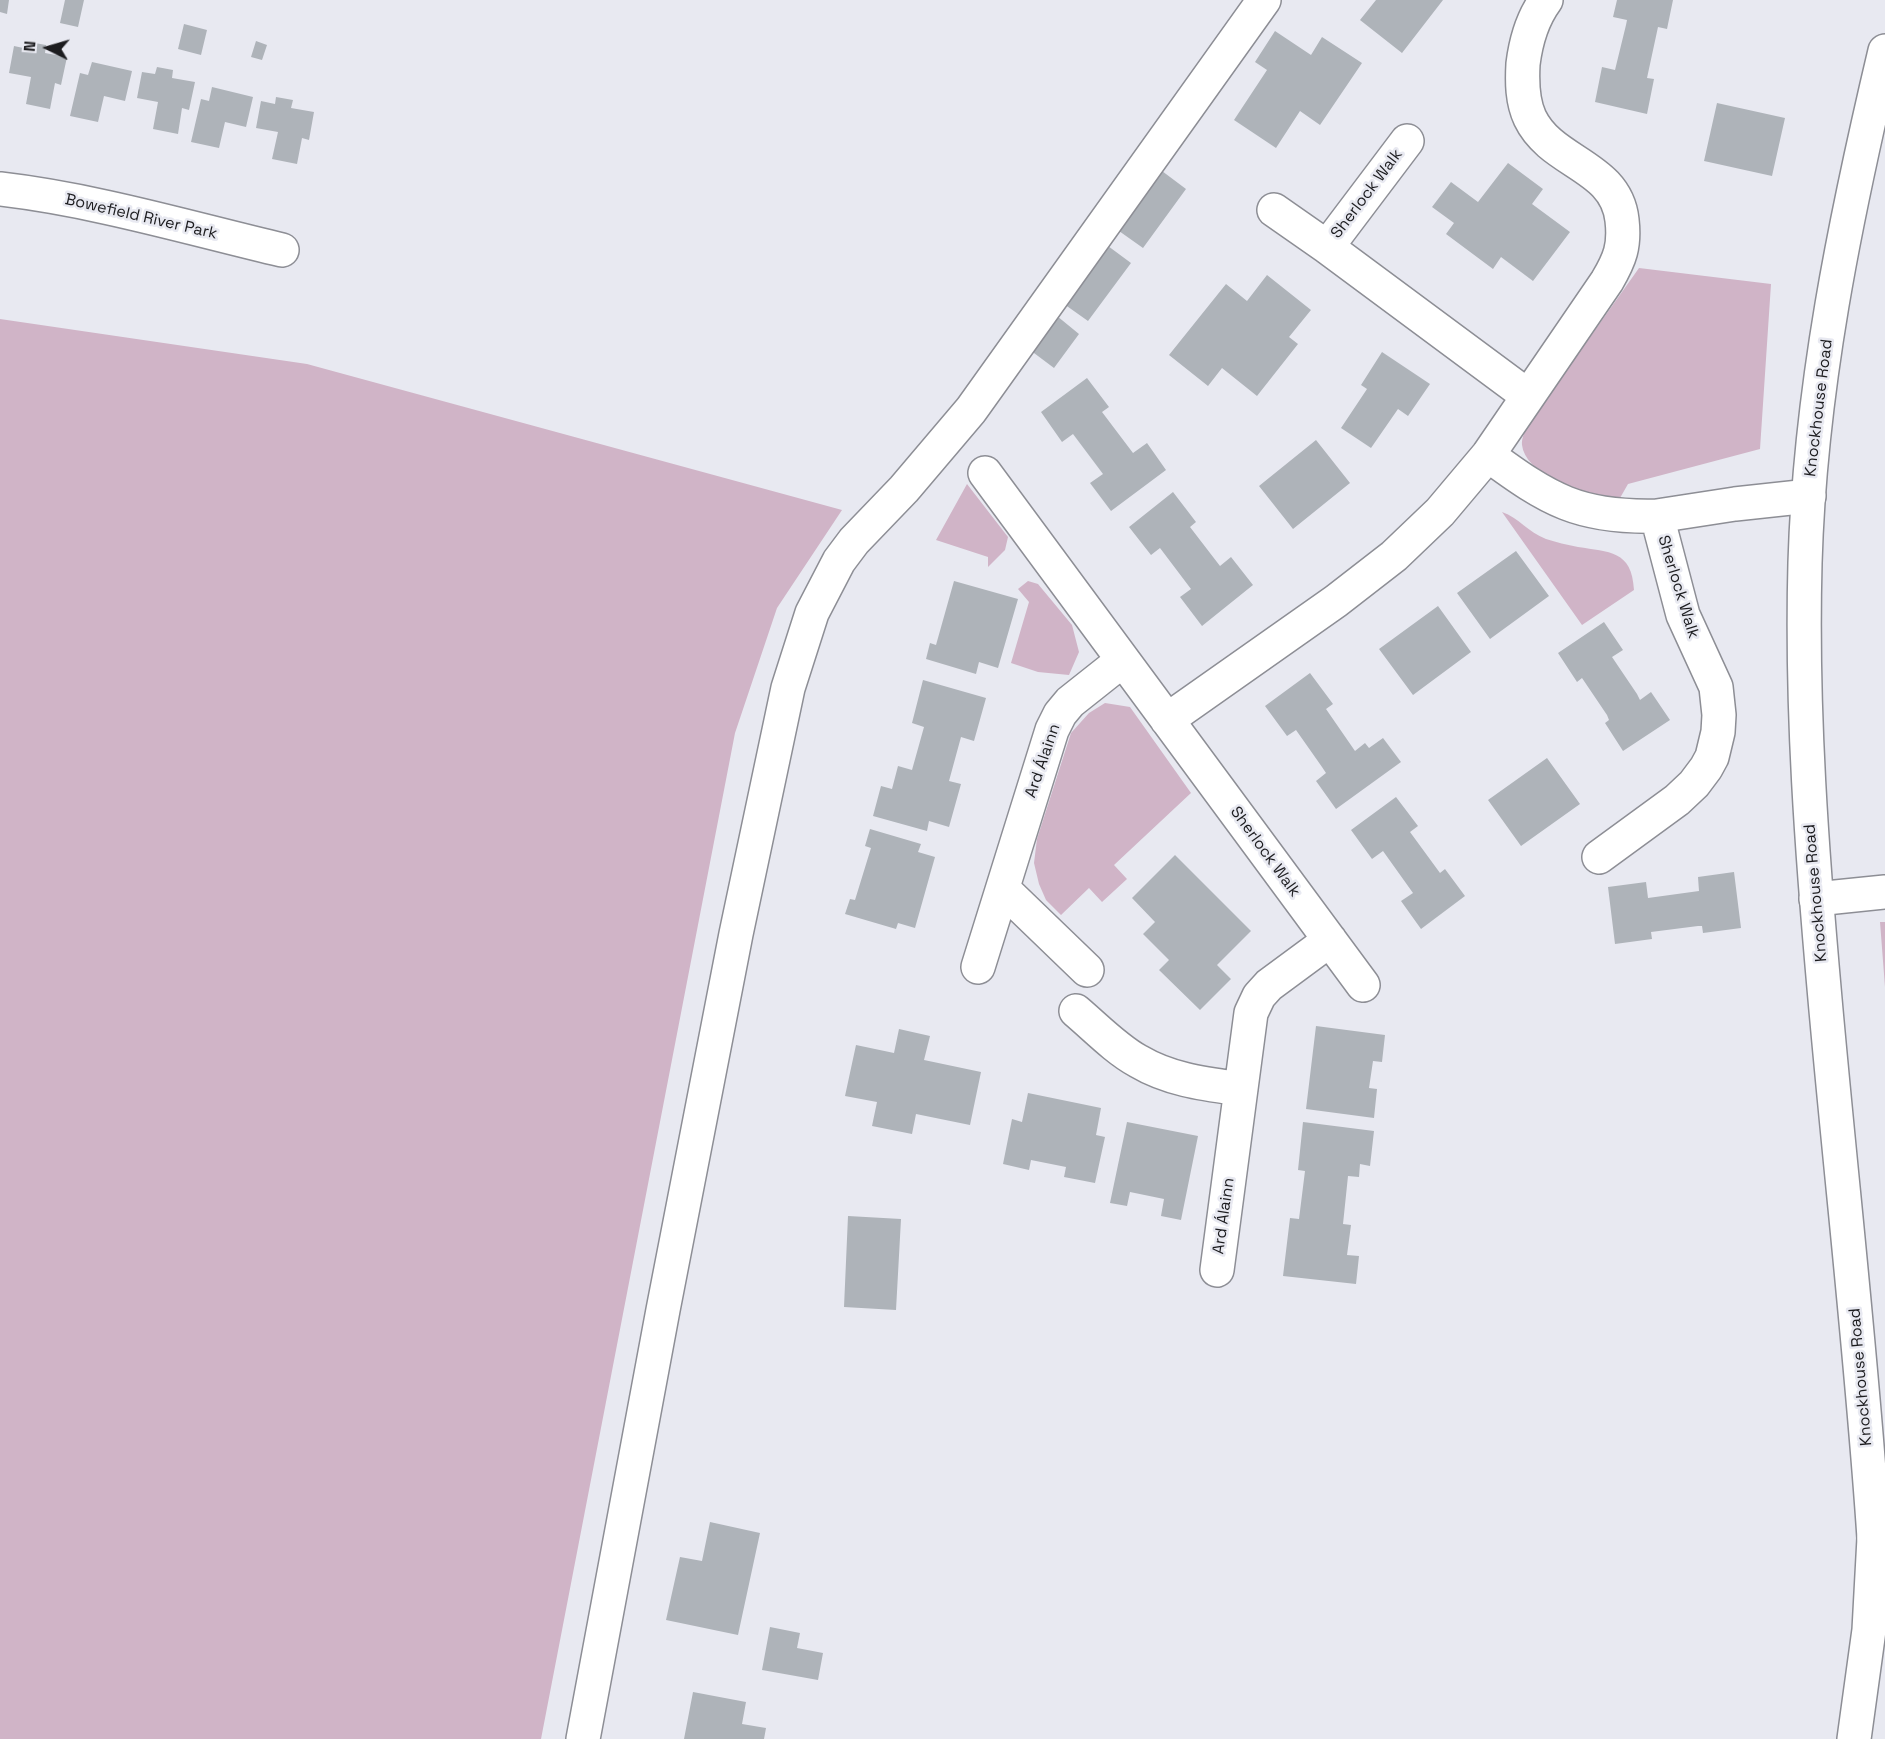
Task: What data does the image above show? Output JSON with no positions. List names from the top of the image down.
{
  "streets": {
    "street": [
      "Sherlock Walk",
      "Bowefield River Park",
      "Knockhouse Road",
      "Ard Álainn"
    ]
  },
  "crossings": [
    ["Sherlock Walk", "Ard Álainn"]
  ],
  "north": "left"
}
